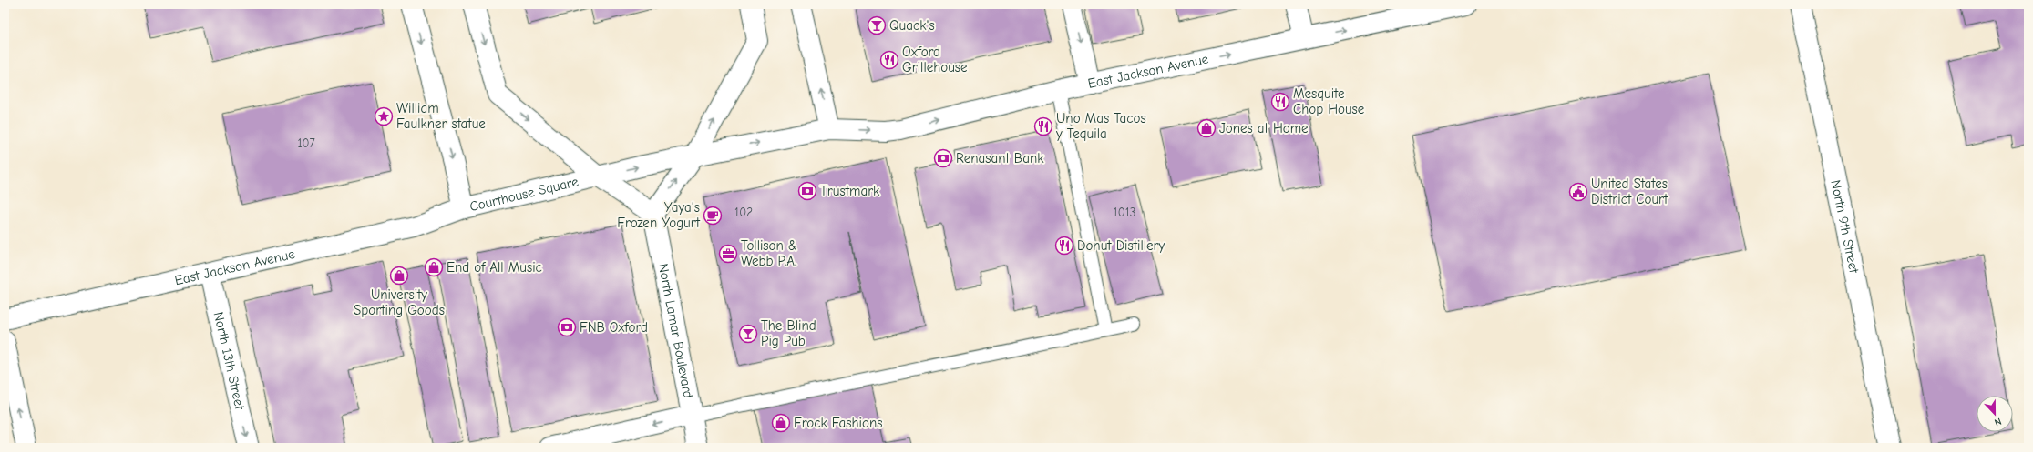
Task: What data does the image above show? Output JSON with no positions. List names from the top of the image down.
{
  "streets": {
    "street": [
      "East Jackson Avenue",
      "Courthouse Square",
      "North 9th Street",
      "North Lamar Boulevard",
      "North 13th Street"
    ]
  },
  "crossings": [
    ["East Jackson Avenue", "Courthouse Square"],
    ["East Jackson Avenue", "North 13th Street"]
  ],
  "one_way": ["East Jackson Avenue", "North 13th Street"],
  "places": {
    "bar": ["Quack's", "The Blind Pig Pub"],
    "restaurant": [
      "Oxford Grillehouse",
      "Mesquite Chop House",
      "Uno Mas Tacos y Tequila",
      "Donut Distillery"
    ],
    "place": ["William Faulkner statue"],
    "shop": [
      "Jones at Home",
      "End of All Music",
      "University Sporting Goods",
      "Frock Fashions"
    ],
    "bank": ["Renasant Bank", "Trustmark", "FNB Oxford"],
    "public building": ["United States District Court"],
    "cafe": ["Yaya's Frozen Yogurt"],
    "office": ["Tollison & Webb P.A."]
  },
  "house_numbers": ["107", "102", "1013"],
  "north": "bottom"
}
